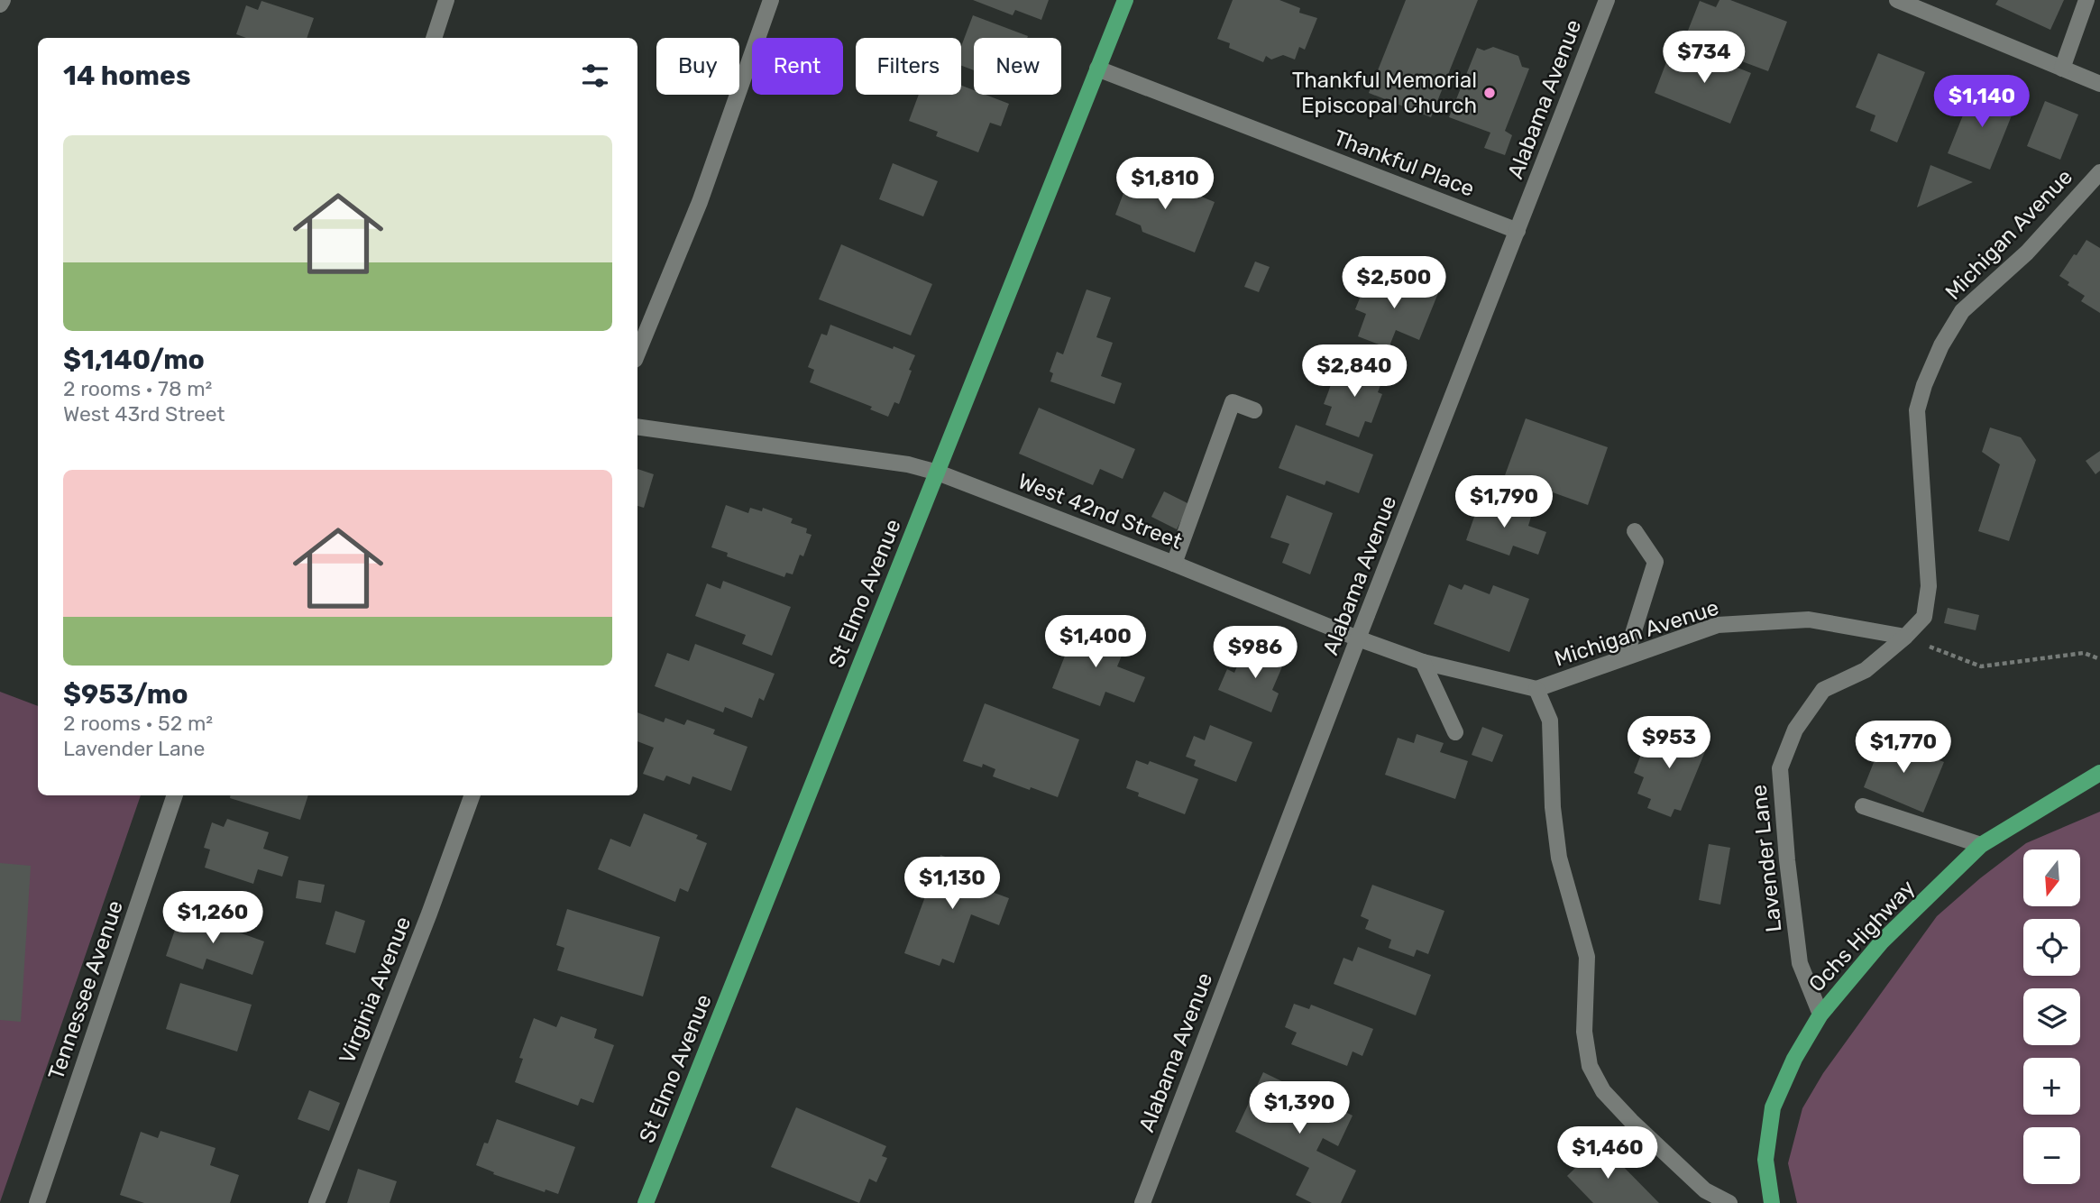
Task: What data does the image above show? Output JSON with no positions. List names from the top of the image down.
{
  "streets": {
    "main road": ["St Elmo Avenue", "Ochs Highway"],
    "street": [
      "Alabama Avenue",
      "Thankful Place",
      "Michigan Avenue",
      "West 42nd Street",
      "Lavender Lane",
      "Tennessee Avenue",
      "Virginia Avenue"
    ]
  },
  "crossings": [
    ["Alabama Avenue", "Thankful Place"],
    ["Alabama Avenue", "West 42nd Street"],
    ["Thankful Place", "St Elmo Avenue"],
    ["Michigan Avenue", "West 42nd Street"],
    ["Michigan Avenue", "Lavender Lane"],
    ["West 42nd Street", "St Elmo Avenue"],
    ["Lavender Lane", "Ochs Highway"]
  ],
  "places": ["Thankful Memorial Episcopal Church"],
  "north": "bottom",
  "page": {
    "price": [
      "$734",
      "$1,140",
      "$1,810",
      "$2,500",
      "$2,840",
      "$1,790",
      "$1,400",
      "$986",
      "$953",
      "$1,770",
      "$1,130",
      "$1,260",
      "$1,390",
      "$1,460"
    ],
    "chip": [
      "Buy",
      "Rent",
      "Filters",
      "New"
    ],
    "heading": "14 homes",
    "list": [
      {
        "name": "$1,140/mo",
        "note": "2 rooms · 78 m² · West 43rd Street"
      },
      {
        "name": "$953/mo",
        "note": "2 rooms · 52 m² · Lavender Lane"
      }
    ],
    "map_buttons": ["+", "−"]
  }
}
